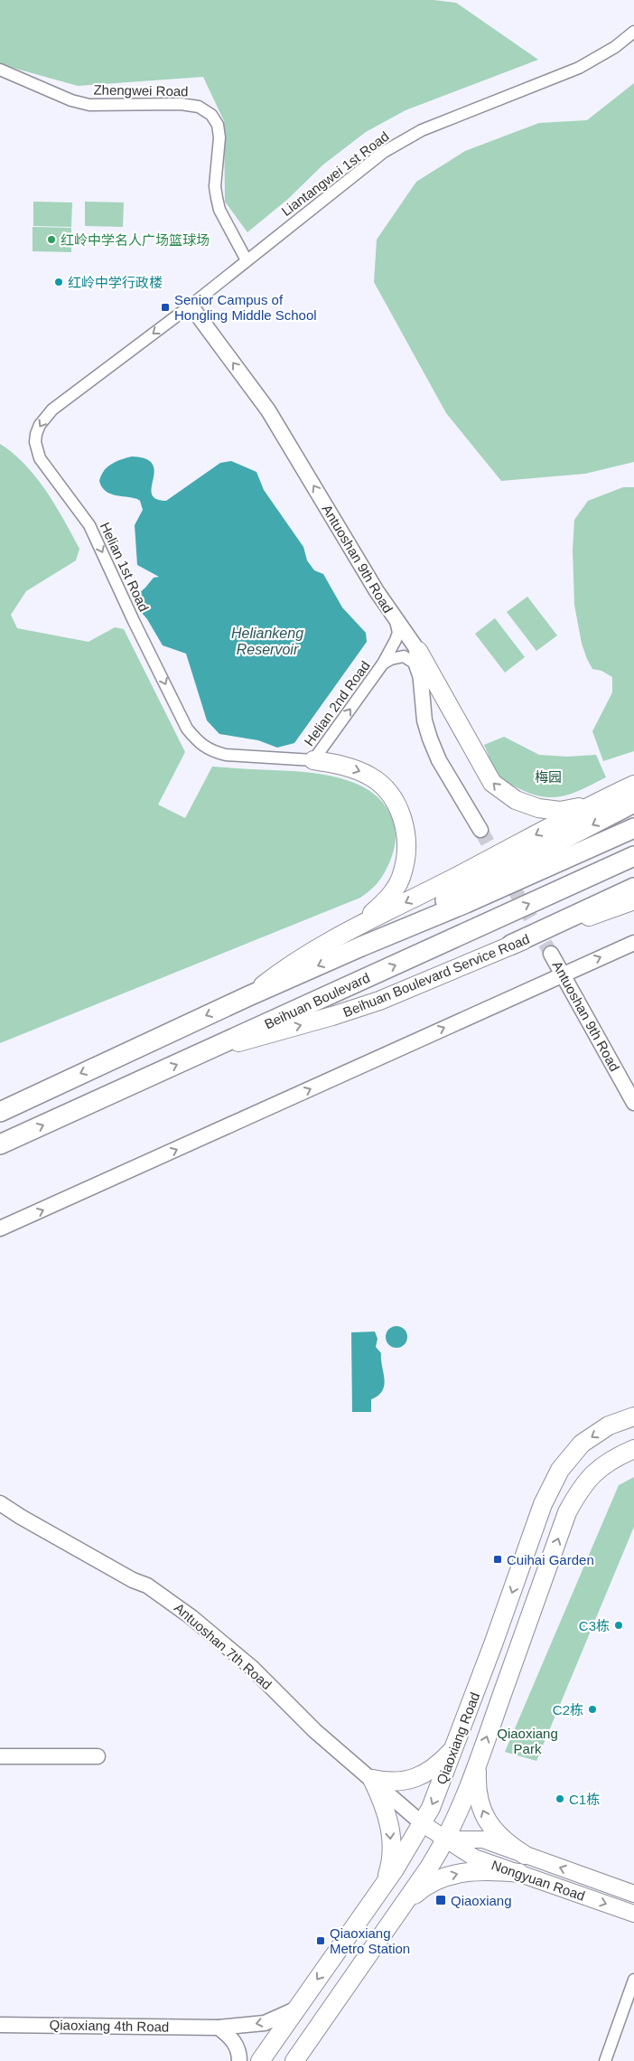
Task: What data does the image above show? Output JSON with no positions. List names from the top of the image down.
{
  "streets": {
    "highway": ["Beihuan Boulevard"],
    "main road": ["Beihuan Boulevard Service Road", "Qiaoxiang Road", "Nongyuan Road"],
    "street": [
      "Zhengwei Road",
      "Liantangwei 1st Road",
      "Antuoshan 9th Road",
      "Helian 1st Road",
      "Helian 2nd Road",
      "Antuoshan 7th Road",
      "Qiaoxiang 4th Road"
    ]
  },
  "crossings": [
    ["Zhengwei Road", "Liantangwei 1st Road"],
    ["Liantangwei 1st Road", "Antuoshan 9th Road"],
    ["Liantangwei 1st Road", "Helian 1st Road"],
    ["Antuoshan 9th Road", "Helian 1st Road"],
    ["Antuoshan 9th Road", "Helian 2nd Road"],
    ["Helian 1st Road", "Helian 2nd Road"],
    ["Beihuan Boulevard Service Road", "Beihuan Boulevard"],
    ["Antuoshan 7th Road", "Qiaoxiang Road"],
    ["Antuoshan 7th Road", "Nongyuan Road"],
    ["Qiaoxiang Road", "Nongyuan Road"],
    ["Qiaoxiang Road", "Qiaoxiang 4th Road"]
  ],
  "one_way": ["Antuoshan 9th Road", "Helian 2nd Road"],
  "water": ["Heliankeng Reservoir"],
  "parks": ["梅园", "Qiaoxiang Park"],
  "places": {
    "other": [
      "红岭中学名人广场篮球场",
      "红岭中学行政楼",
      "C3栋",
      "C2栋",
      "C1栋"
    ],
    "transit": [
      "Senior Campus of Hongling Middle School",
      "Cuihai Garden",
      "Qiaoxiang",
      "Qiaoxiang Metro Station"
    ]
  }
}
